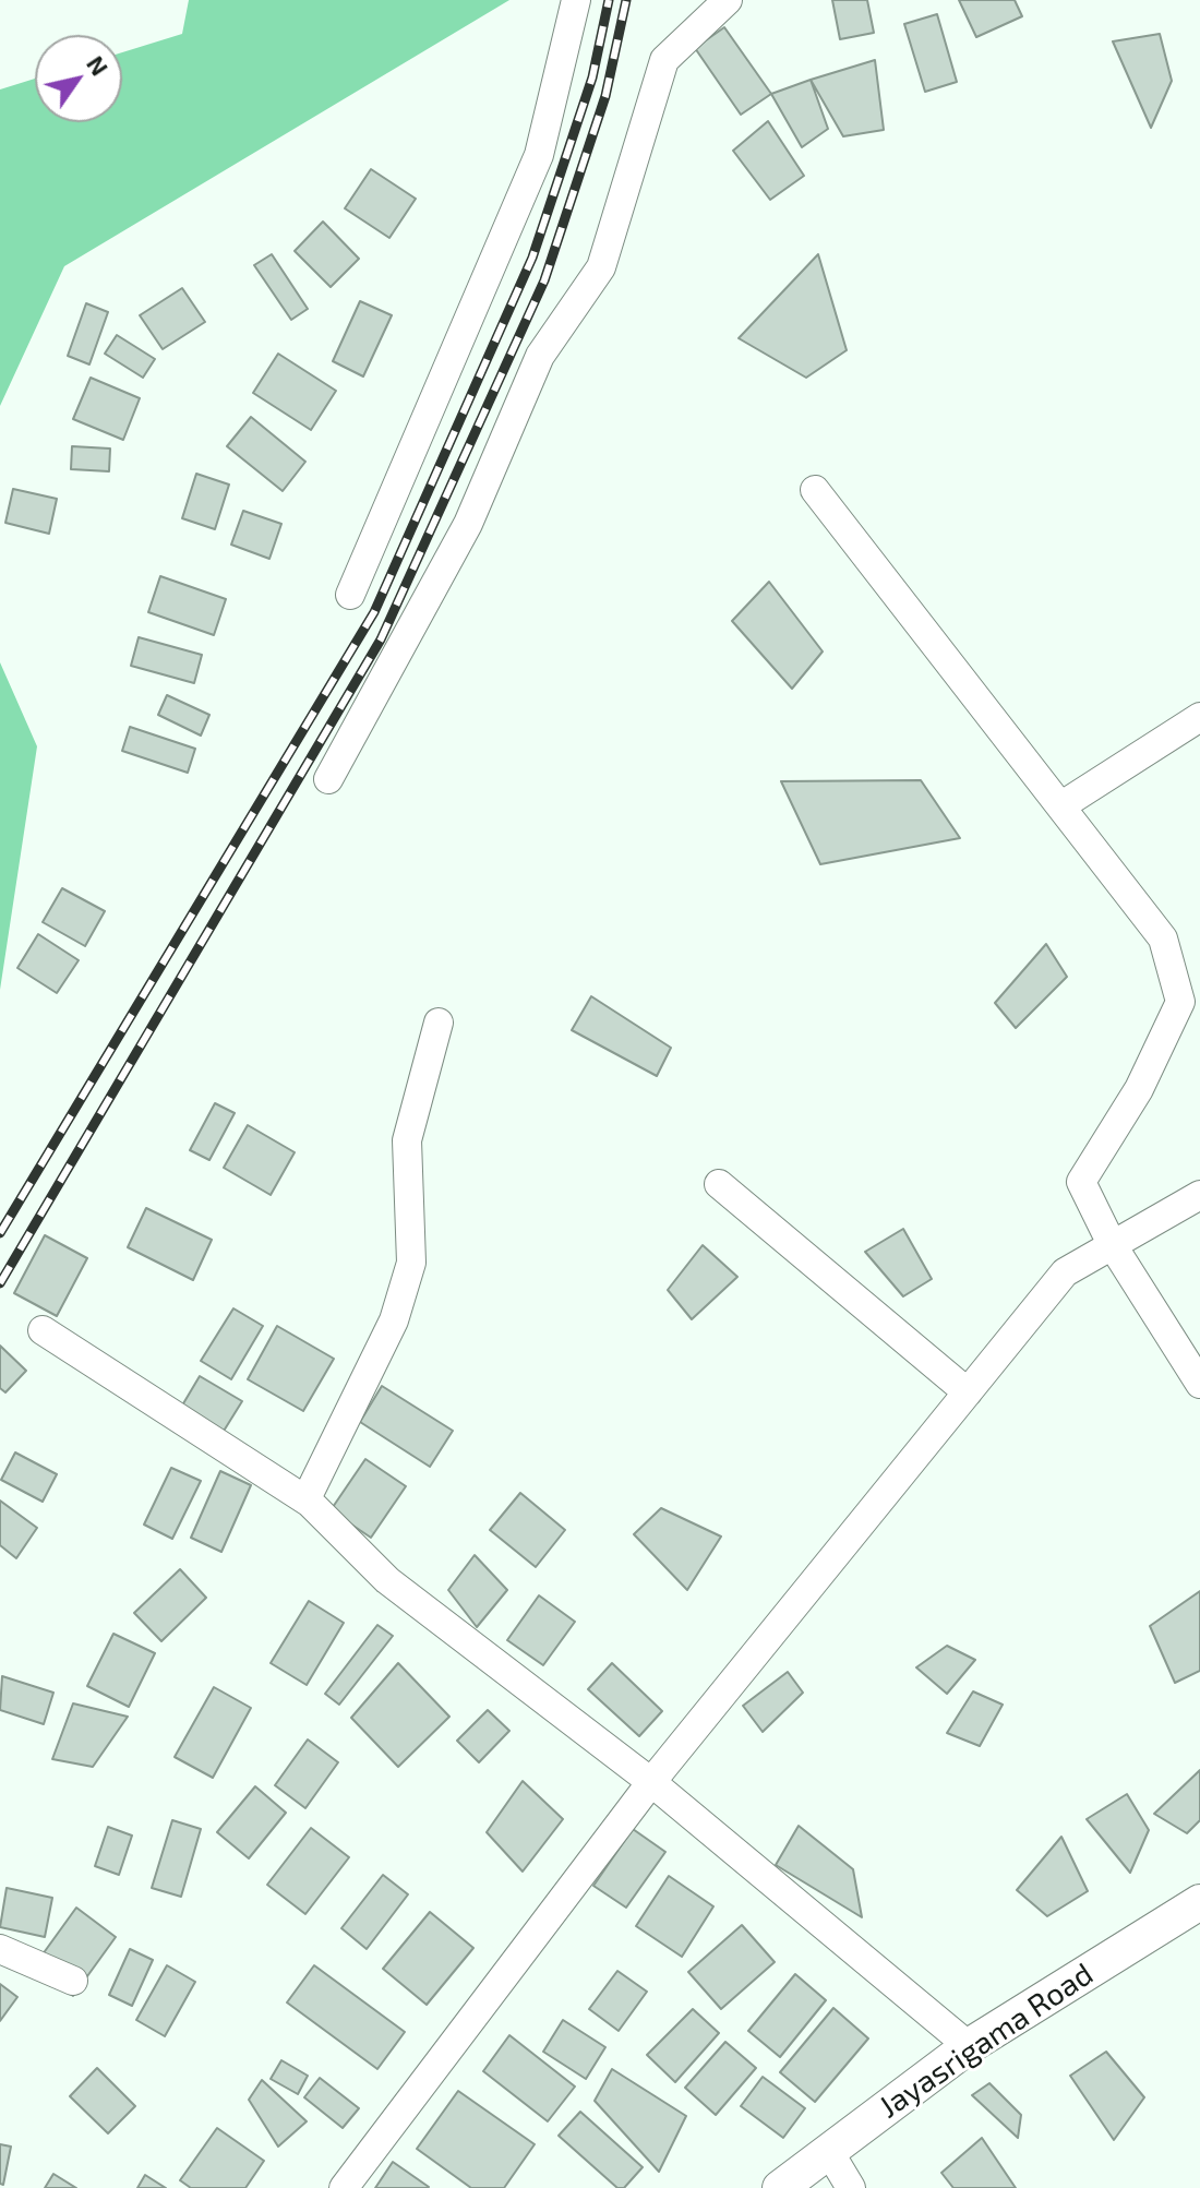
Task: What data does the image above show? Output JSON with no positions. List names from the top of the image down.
{
  "streets": {
    "street": ["Jayasrigama Road"]
  },
  "north": "top right"
}
